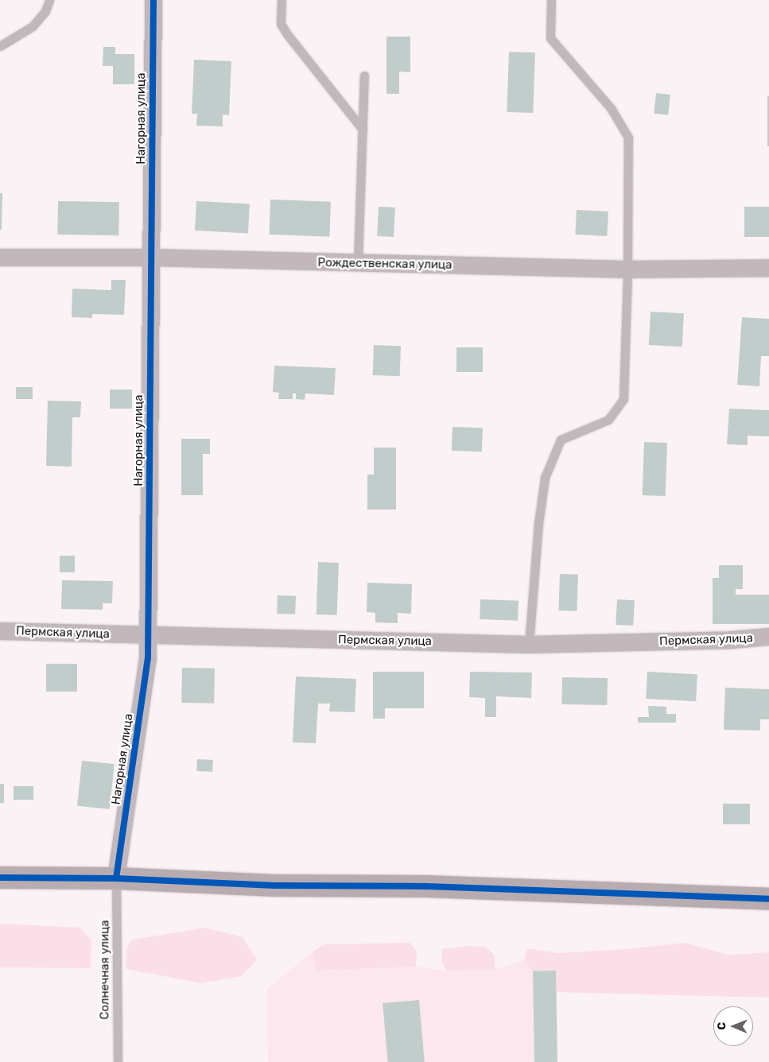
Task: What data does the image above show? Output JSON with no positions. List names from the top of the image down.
{
  "streets": {
    "street": ["Нагорная улица", "Рождественская улица", "Пермская улица"],
    "lane": ["Солнечная улица"]
  },
  "crossings": [
    ["Нагорная улица", "Рождественская улица"],
    ["Нагорная улица", "Пермская улица"],
    ["Нагорная улица", "Солнечная улица"]
  ],
  "north": "left"
}
